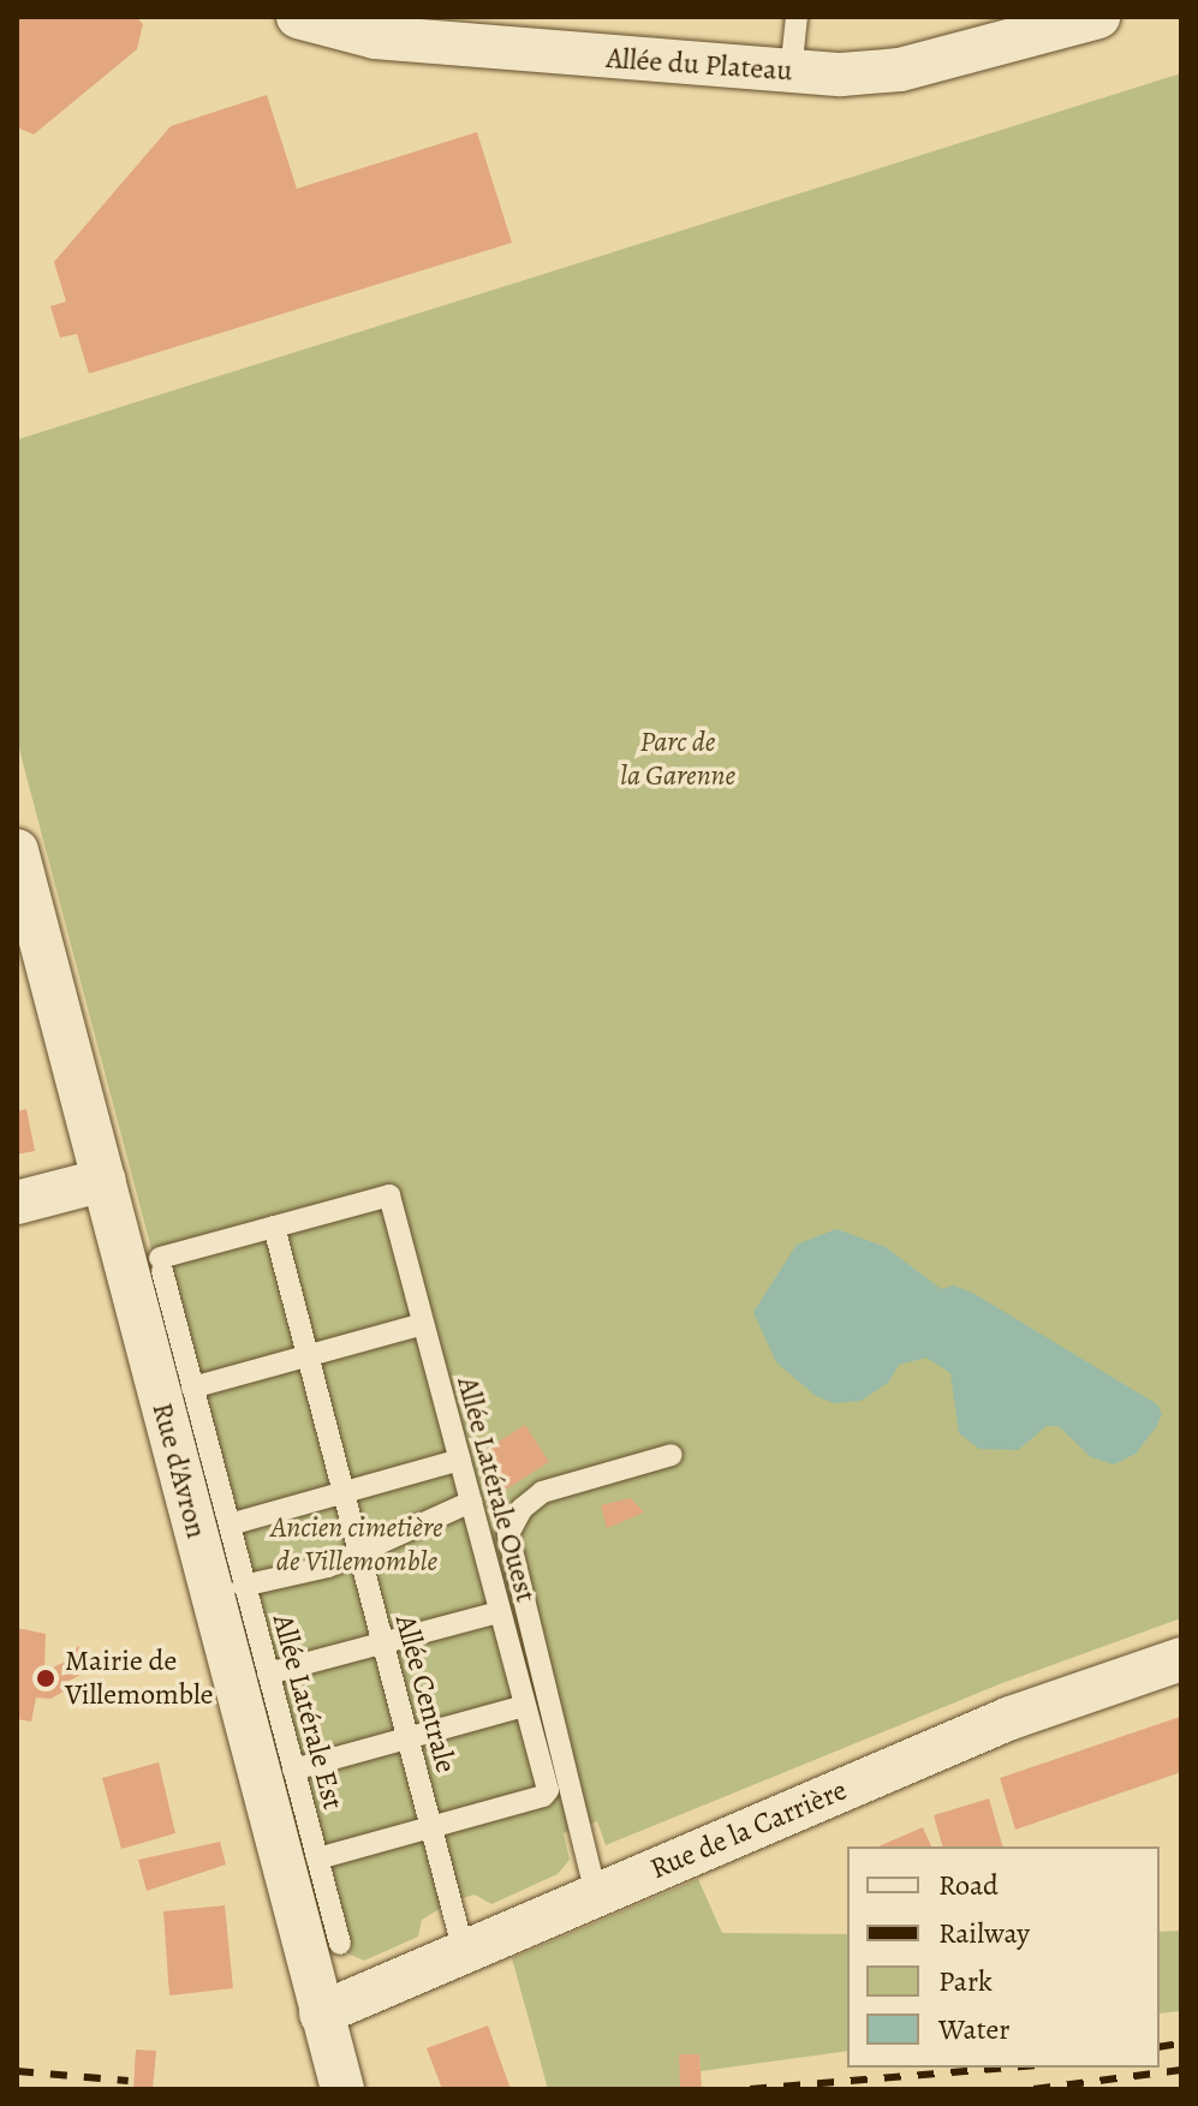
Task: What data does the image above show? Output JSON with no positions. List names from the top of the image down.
{
  "streets": {
    "street": ["Allée du Plateau", "Rue d'Avron", "Rue de la Carrière"],
    "lane": ["Allée Latérale Ouest", "Allée Centrale", "Allée Latérale Est"]
  },
  "crossings": [
    ["Rue d'Avron", "Rue de la Carrière"],
    ["Allée Latérale Ouest", "Allée Centrale"],
    ["Allée Latérale Ouest", "Allée Latérale Est"],
    ["Allée Centrale", "Allée Latérale Est"],
    ["Allée Centrale", "Rue de la Carrière"]
  ],
  "parks": ["Parc de la Garenne", "Ancien cimetière de Villemomble"],
  "places": ["Mairie de Villemomble"],
  "legend": [
    "Road",
    "Railway",
    "Park",
    "Water"
  ]
}
